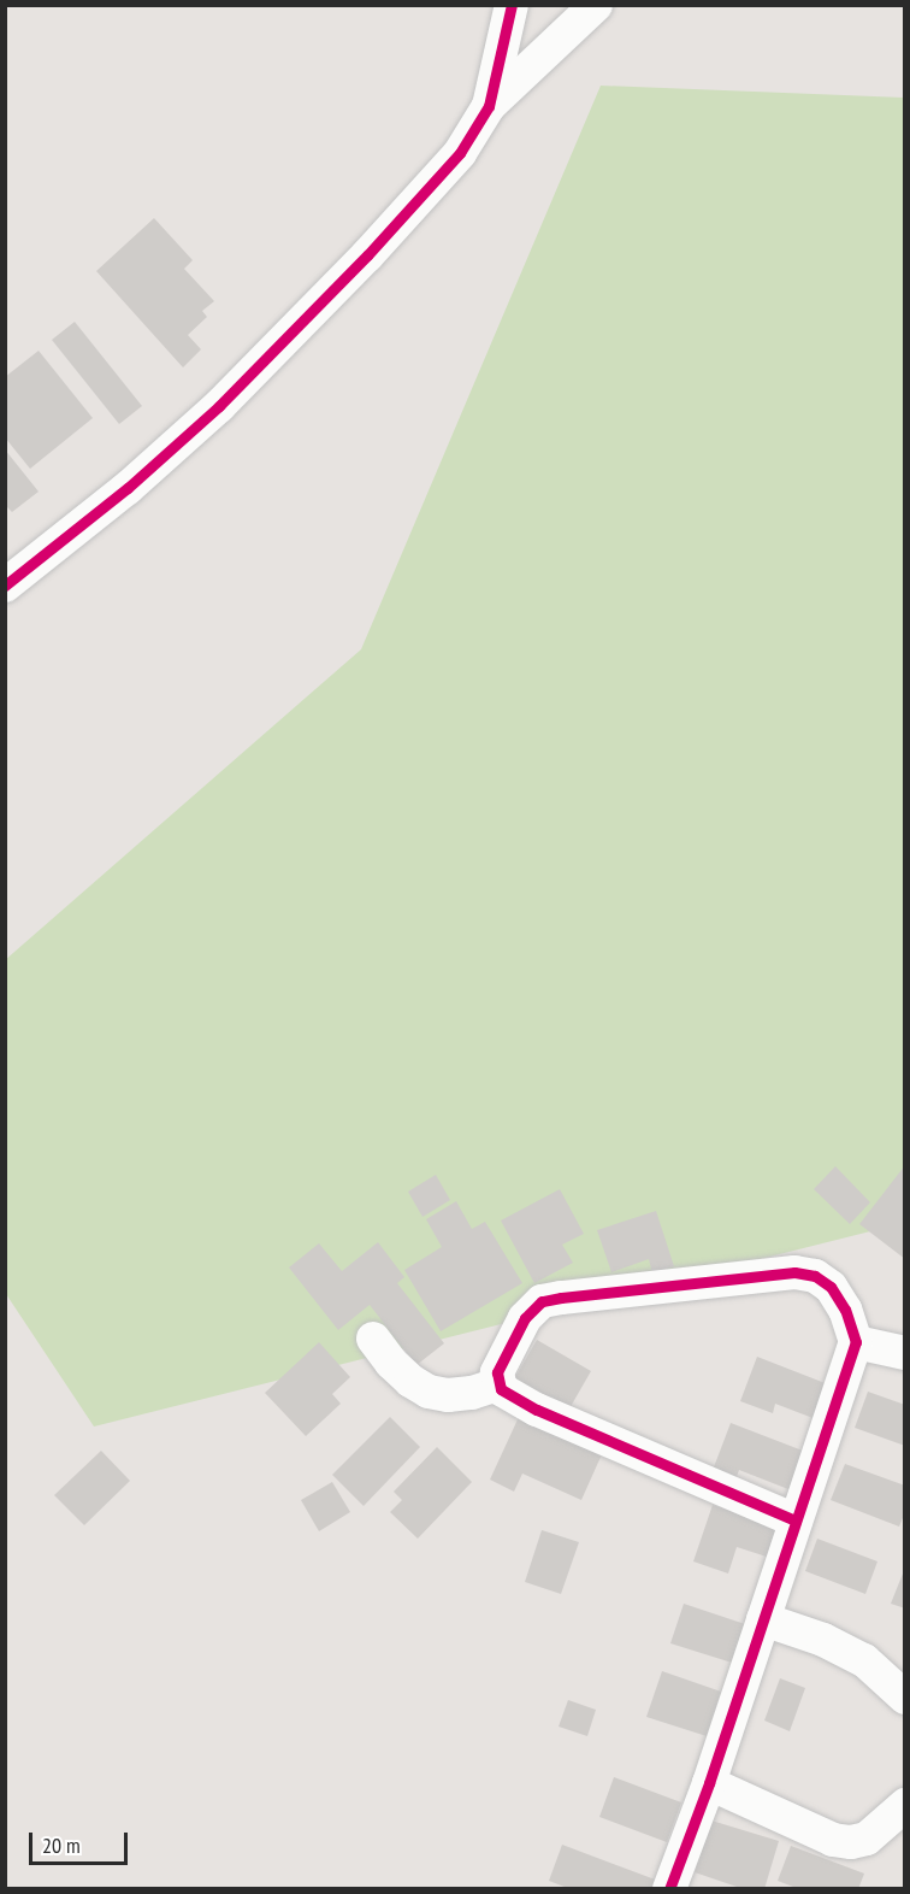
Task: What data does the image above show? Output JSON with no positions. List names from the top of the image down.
{
  "scale_bar": "20 m"
}
